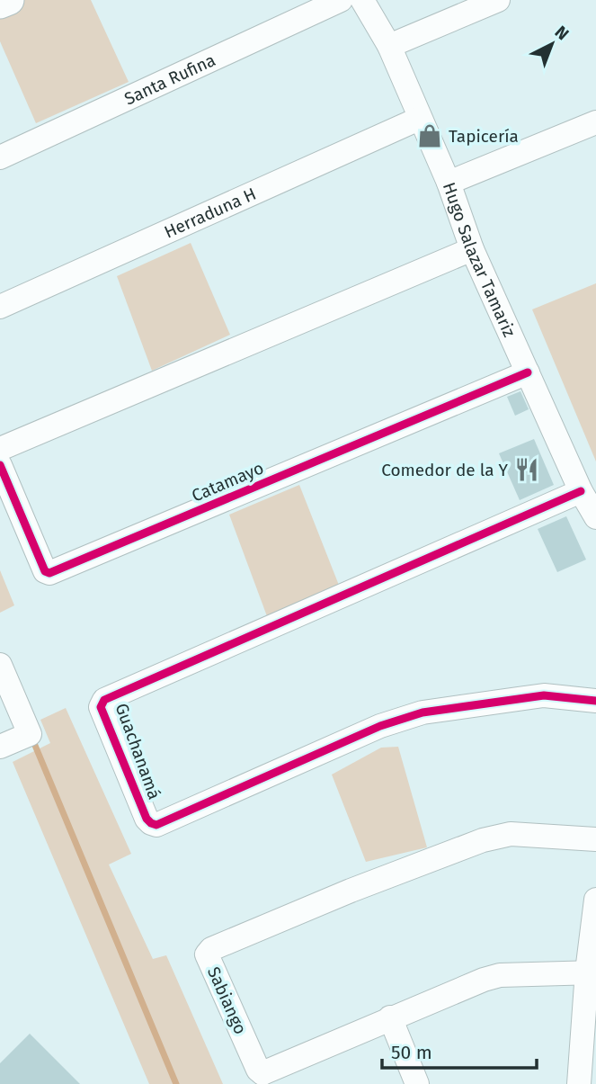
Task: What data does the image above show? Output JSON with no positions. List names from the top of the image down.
{
  "streets": {
    "street": [
      "Santa Rufina",
      "Herraduna H",
      "Hugo Salazar Tamariz",
      "Catamayo",
      "Guachanamá",
      "Sabiango"
    ]
  },
  "crossings": [
    ["Herraduna H", "Hugo Salazar Tamariz"],
    ["Hugo Salazar Tamariz", "Catamayo"],
    ["Hugo Salazar Tamariz", "Guachanamá"]
  ],
  "places": {
    "shop": ["Tapicería"],
    "restaurant": ["Comedor de la Y"]
  },
  "scale_bar": "50 m",
  "north": "top right"
}
